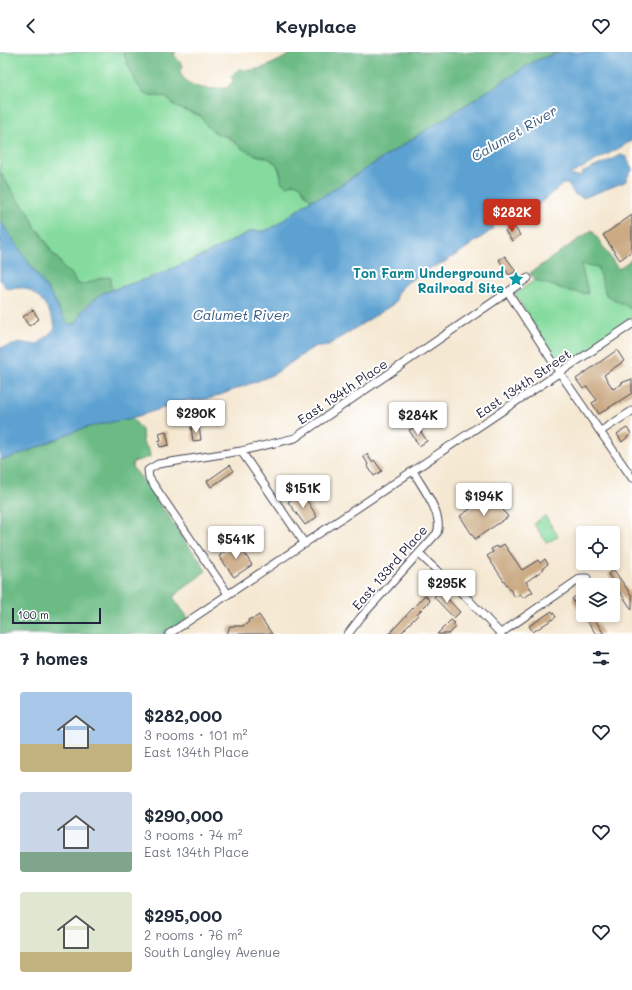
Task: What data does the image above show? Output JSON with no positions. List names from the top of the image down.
{
  "streets": {
    "street": ["East 134th Street", "East 134th Place", "East 133rd Place"]
  },
  "crossings": [
    ["East 134th Street", "East 134th Place"],
    ["East 134th Street", "East 133rd Place"]
  ],
  "water": ["Calumet River"],
  "places": {
    "place": ["Ton Farm Underground Railroad Site"]
  },
  "scale_bar": "100 m",
  "page": {
    "header": "Keyplace",
    "price": [
      "$282K",
      "$290K",
      "$284K",
      "$151K",
      "$194K",
      "$541K",
      "$295K"
    ],
    "scale": "100 m",
    "heading": "7 homes",
    "list": [
      {
        "name": "$282,000",
        "note": "3 rooms · 101 m² · East 134th Place"
      },
      {
        "name": "$290,000",
        "note": "3 rooms · 74 m² · East 134th Place"
      },
      {
        "name": "$295,000",
        "note": "2 rooms · 76 m² · South Langley Avenue"
      }
    ]
  }
}
